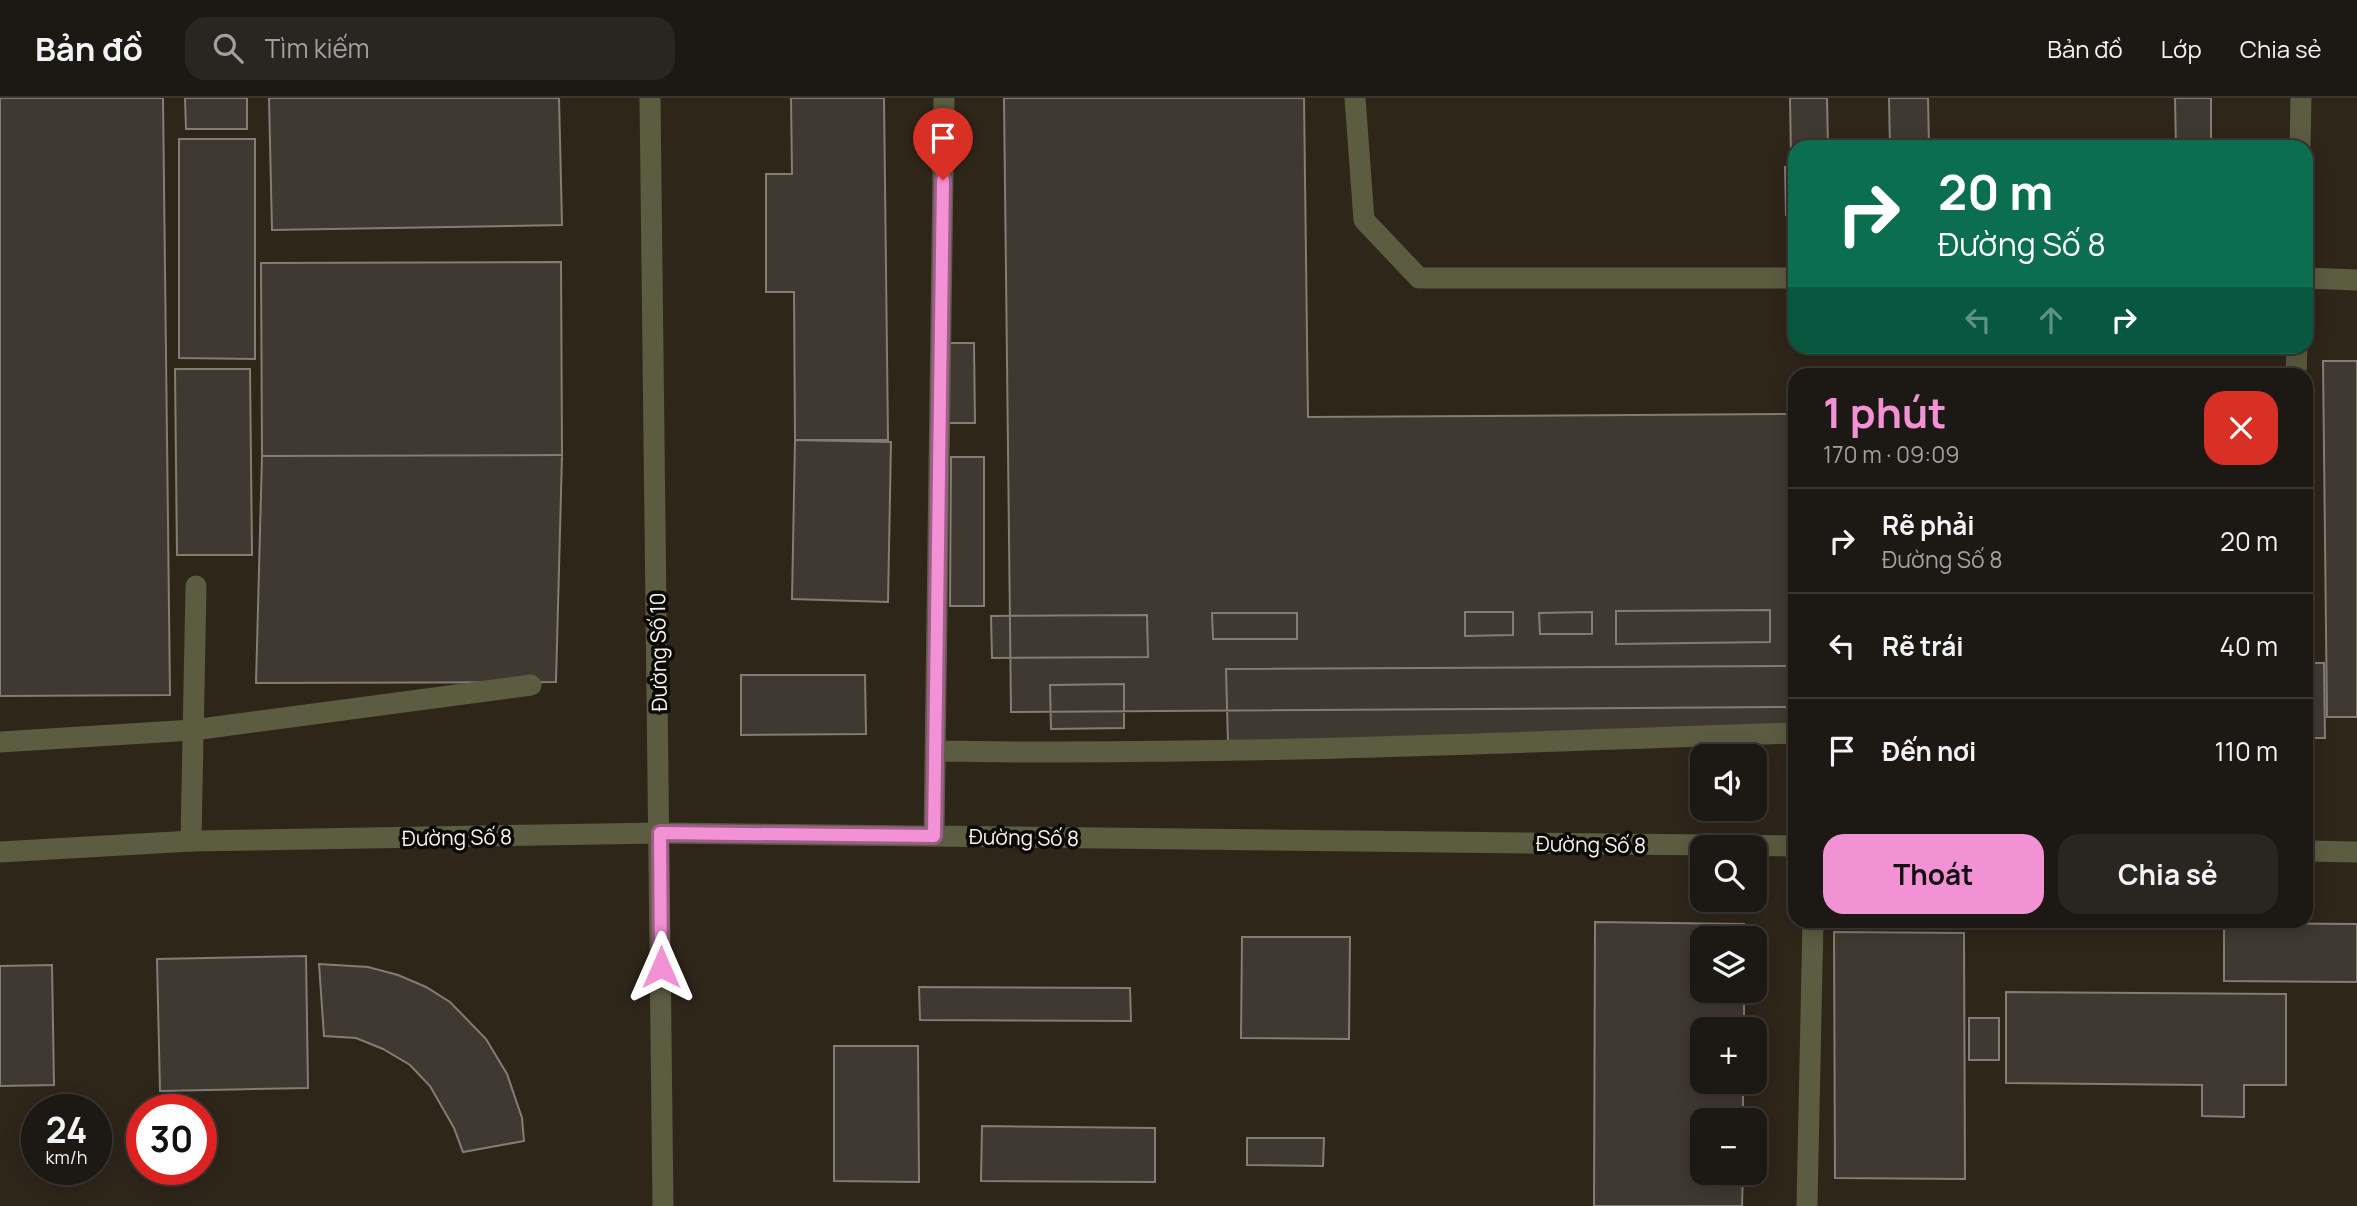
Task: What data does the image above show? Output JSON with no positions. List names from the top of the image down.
{
  "streets": {
    "street": ["Đường Số 10", "Đường Số 8"]
  },
  "crossings": [
    ["Đường Số 10", "Đường Số 8"]
  ],
  "page": {
    "header": "Bản đồ",
    "search": "Tìm kiếm",
    "nav": ["Bản đồ", "Lớp", "Chia sẻ"],
    "turn": ["20 m", "Đường Số 8"],
    "heading": ["1 phút", "170 m · 09:09"],
    "list": [
      {
        "name": "Rẽ phải",
        "note": "Đường Số 8",
        "value": "20 m"
      },
      {
        "name": "Rẽ trái",
        "value": "40 m"
      },
      {
        "name": "Đến nơi",
        "value": "110 m"
      }
    ],
    "map_buttons": ["+", "−"],
    "buttons": ["Thoát", "Chia sẻ"],
    "speed": "24 km/h",
    "limit": "30"
  }
}
